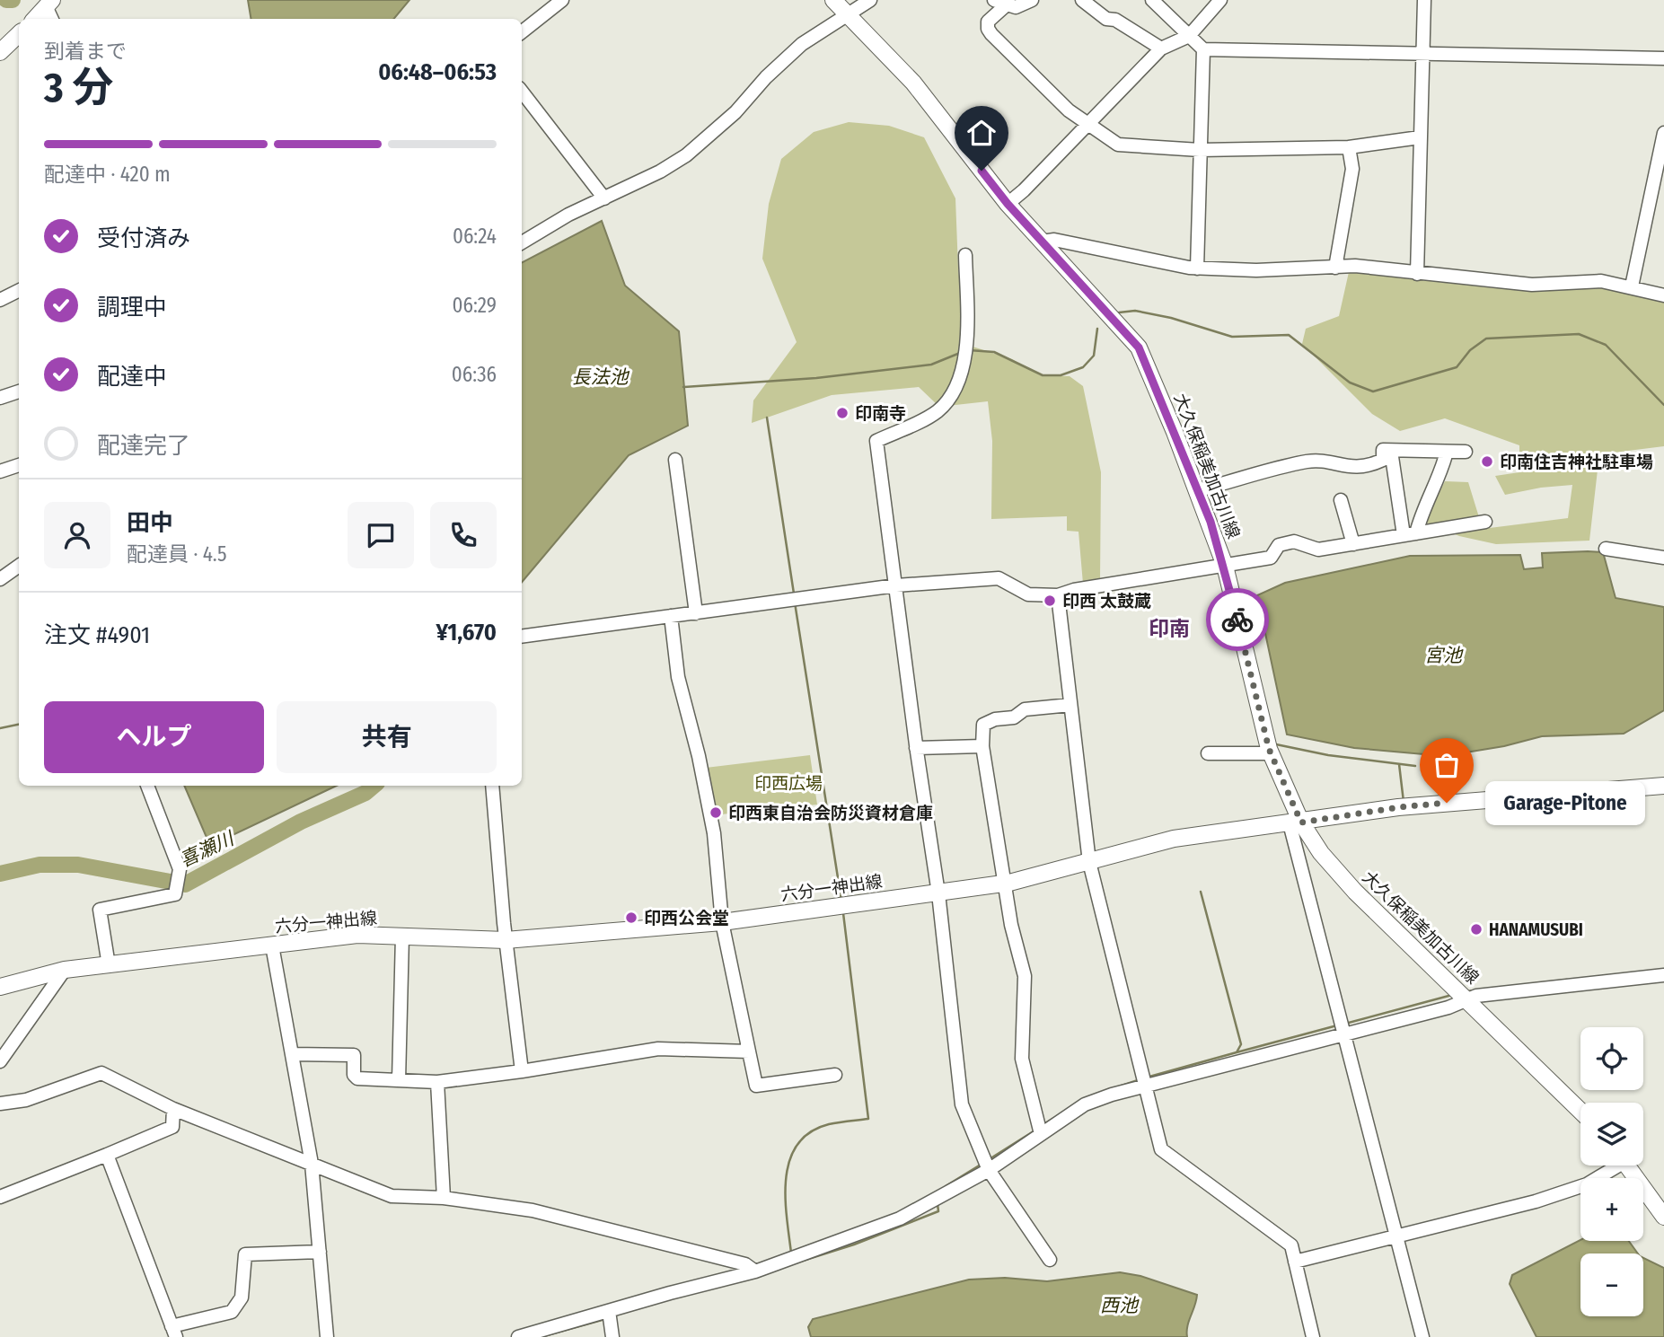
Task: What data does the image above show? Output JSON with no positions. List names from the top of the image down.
{
  "streets": {
    "main road": ["大久保稲美加古川線", "六分一神出線"]
  },
  "crossings": [
    ["大久保稲美加古川線", "六分一神出線"]
  ],
  "districts": ["印南"],
  "water": [
    "長法池",
    "宮池",
    "喜瀬川",
    "西池"
  ],
  "parks": ["印西広場"],
  "places": [
    "印南寺",
    "印南住吉神社駐車場",
    "印西 太鼓蔵",
    "Garage-Pitone",
    "印西東自治会防災資材倉庫",
    "印西公会堂",
    "HANAMUSUBI"
  ],
  "page": {
    "heading": ["3 分", "到着まで", "06:48–06:53"],
    "panel": [
      "田中",
      "配達員 · 4.5",
      "注文 #4901",
      "¥1,670"
    ],
    "bar": "配達中 · 420 m",
    "list": [
      ["受付済み", "06:24"],
      ["調理中", "06:29"],
      ["配達中", "06:36"],
      "配達完了"
    ],
    "buttons": ["ヘルプ", "共有"],
    "bubble": "Garage-Pitone",
    "map_buttons": ["+", "−"]
  }
}
